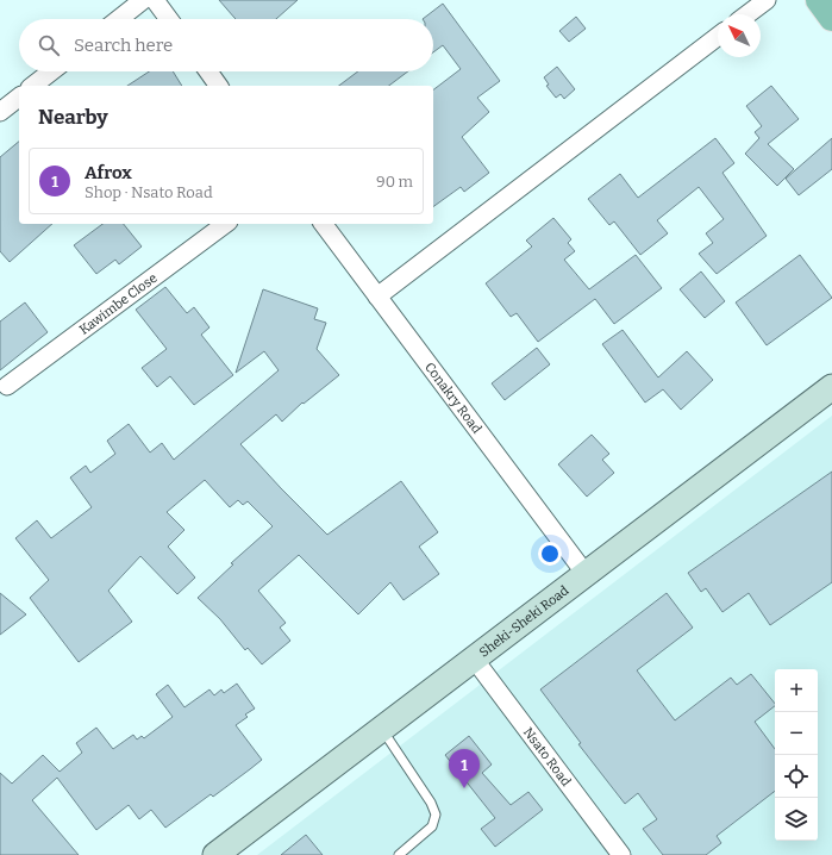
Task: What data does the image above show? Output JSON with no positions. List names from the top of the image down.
{
  "streets": {
    "street": [
      "Kawimbe Close",
      "Conakry Road",
      "Sheki-Sheki Road",
      "Nsato Road"
    ]
  },
  "crossings": [
    ["Conakry Road", "Sheki-Sheki Road"],
    ["Sheki-Sheki Road", "Nsato Road"]
  ],
  "north": "top left",
  "page": {
    "search": "Search here",
    "heading": "Nearby",
    "list": [
      {
        "mark": "1",
        "name": "Afrox",
        "note": "Shop · Nsato Road",
        "value": "90 m"
      }
    ],
    "map_buttons": ["+", "−"],
    "pins": "1"
  }
}
